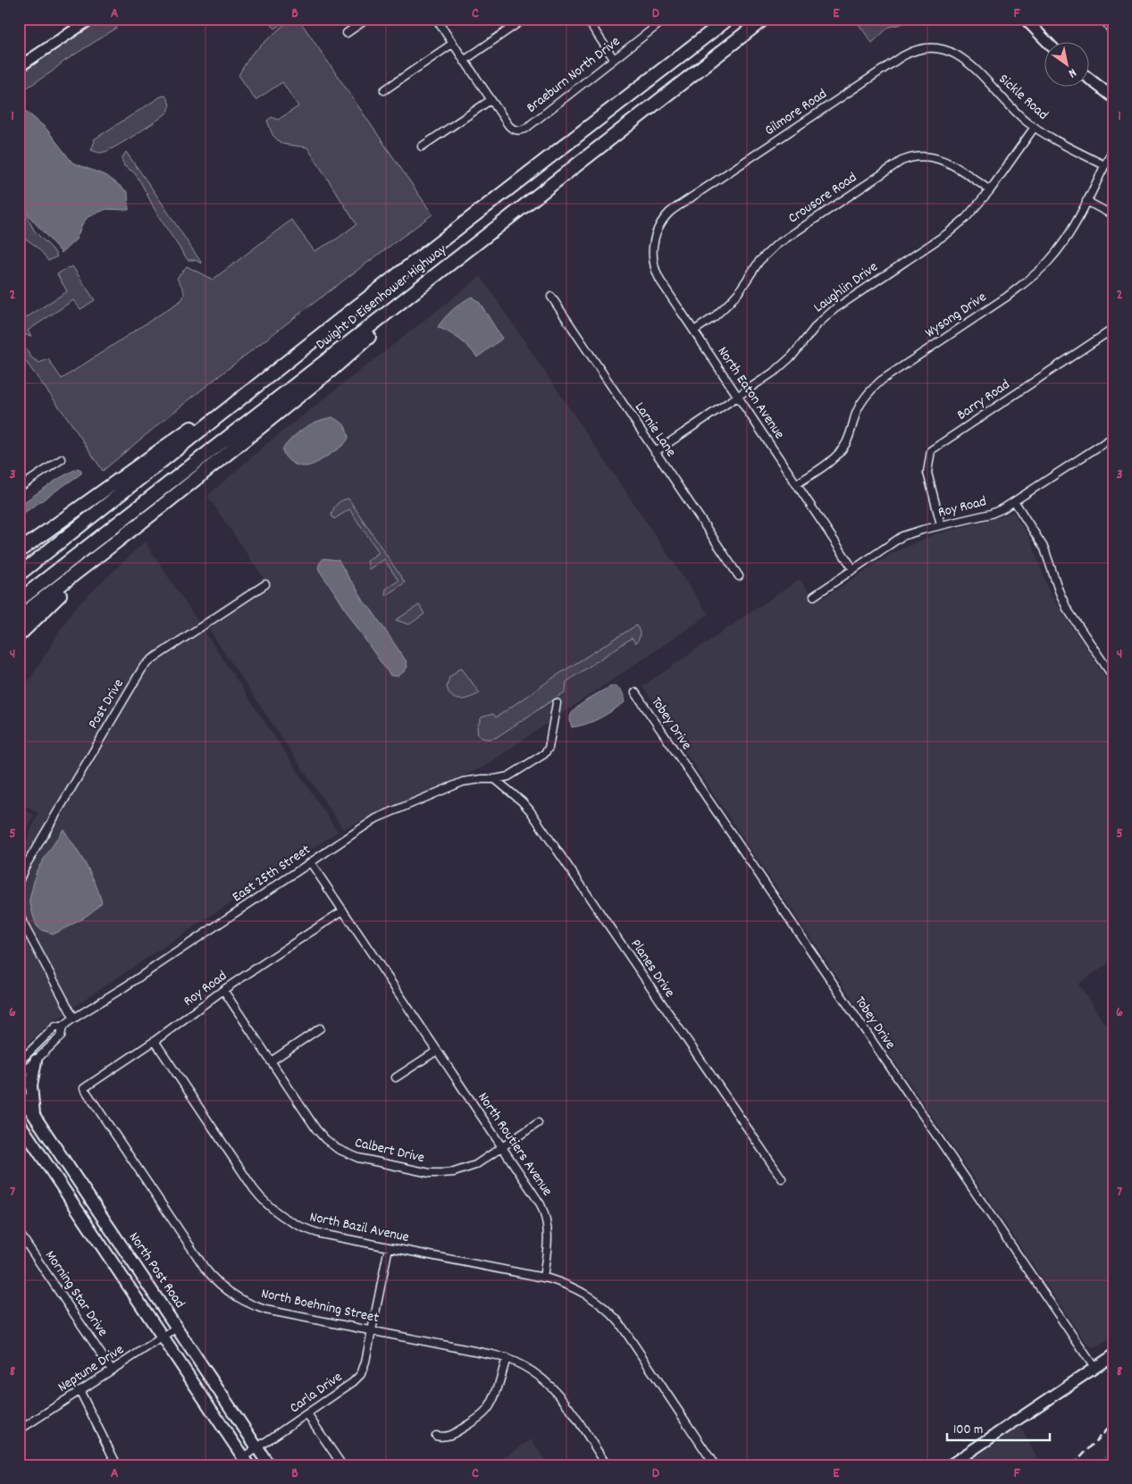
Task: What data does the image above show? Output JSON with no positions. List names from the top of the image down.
{
  "streets": {
    "highway": ["Dwight D Eisenhower Highway"],
    "main road": ["North Post Road"],
    "street": [
      "Braeburn North Drive",
      "Sickle Road",
      "Gilmore Road",
      "Crousore Road",
      "Laughlin Drive",
      "Wysong Drive",
      "North Eaton Avenue",
      "Barry Road",
      "Larnie Lane",
      "Roy Road",
      "Post Drive",
      "Tobey Drive",
      "East 25th Street",
      "Planes Drive",
      "North Routiers Avenue",
      "Calbert Drive",
      "North Bazil Avenue",
      "Morning Star Drive",
      "North Boehning Street",
      "Neptune Drive",
      "Carla Drive"
    ]
  },
  "crossings": [
    ["Sickle Road", "Gilmore Road"],
    ["Sickle Road", "Laughlin Drive"],
    ["Sickle Road", "Wysong Drive"],
    ["Gilmore Road", "North Eaton Avenue"],
    ["Crousore Road", "Laughlin Drive"],
    ["Crousore Road", "North Eaton Avenue"],
    ["Laughlin Drive", "North Eaton Avenue"],
    ["Laughlin Drive", "Larnie Lane"],
    ["Wysong Drive", "North Eaton Avenue"],
    ["North Eaton Avenue", "Roy Road"],
    ["Barry Road", "Roy Road"],
    ["Roy Road", "North Routiers Avenue"],
    ["Roy Road", "Calbert Drive"],
    ["Roy Road", "North Bazil Avenue"],
    ["Roy Road", "North Boehning Street"],
    ["East 25th Street", "Planes Drive"],
    ["East 25th Street", "North Routiers Avenue"],
    ["North Routiers Avenue", "Calbert Drive"],
    ["North Routiers Avenue", "North Bazil Avenue"],
    ["North Bazil Avenue", "Carla Drive"],
    ["North Post Road", "Neptune Drive"],
    ["North Post Road", "Carla Drive"],
    ["Morning Star Drive", "Neptune Drive"],
    ["North Boehning Street", "Carla Drive"]
  ],
  "scale_bar": "100 m",
  "north": "bottom right",
  "grid": {
    "columns": [
      "A",
      "B",
      "C",
      "D",
      "E",
      "F"
    ],
    "rows": [
      "1",
      "2",
      "3",
      "4",
      "5",
      "6",
      "7",
      "8"
    ]
  }
}
